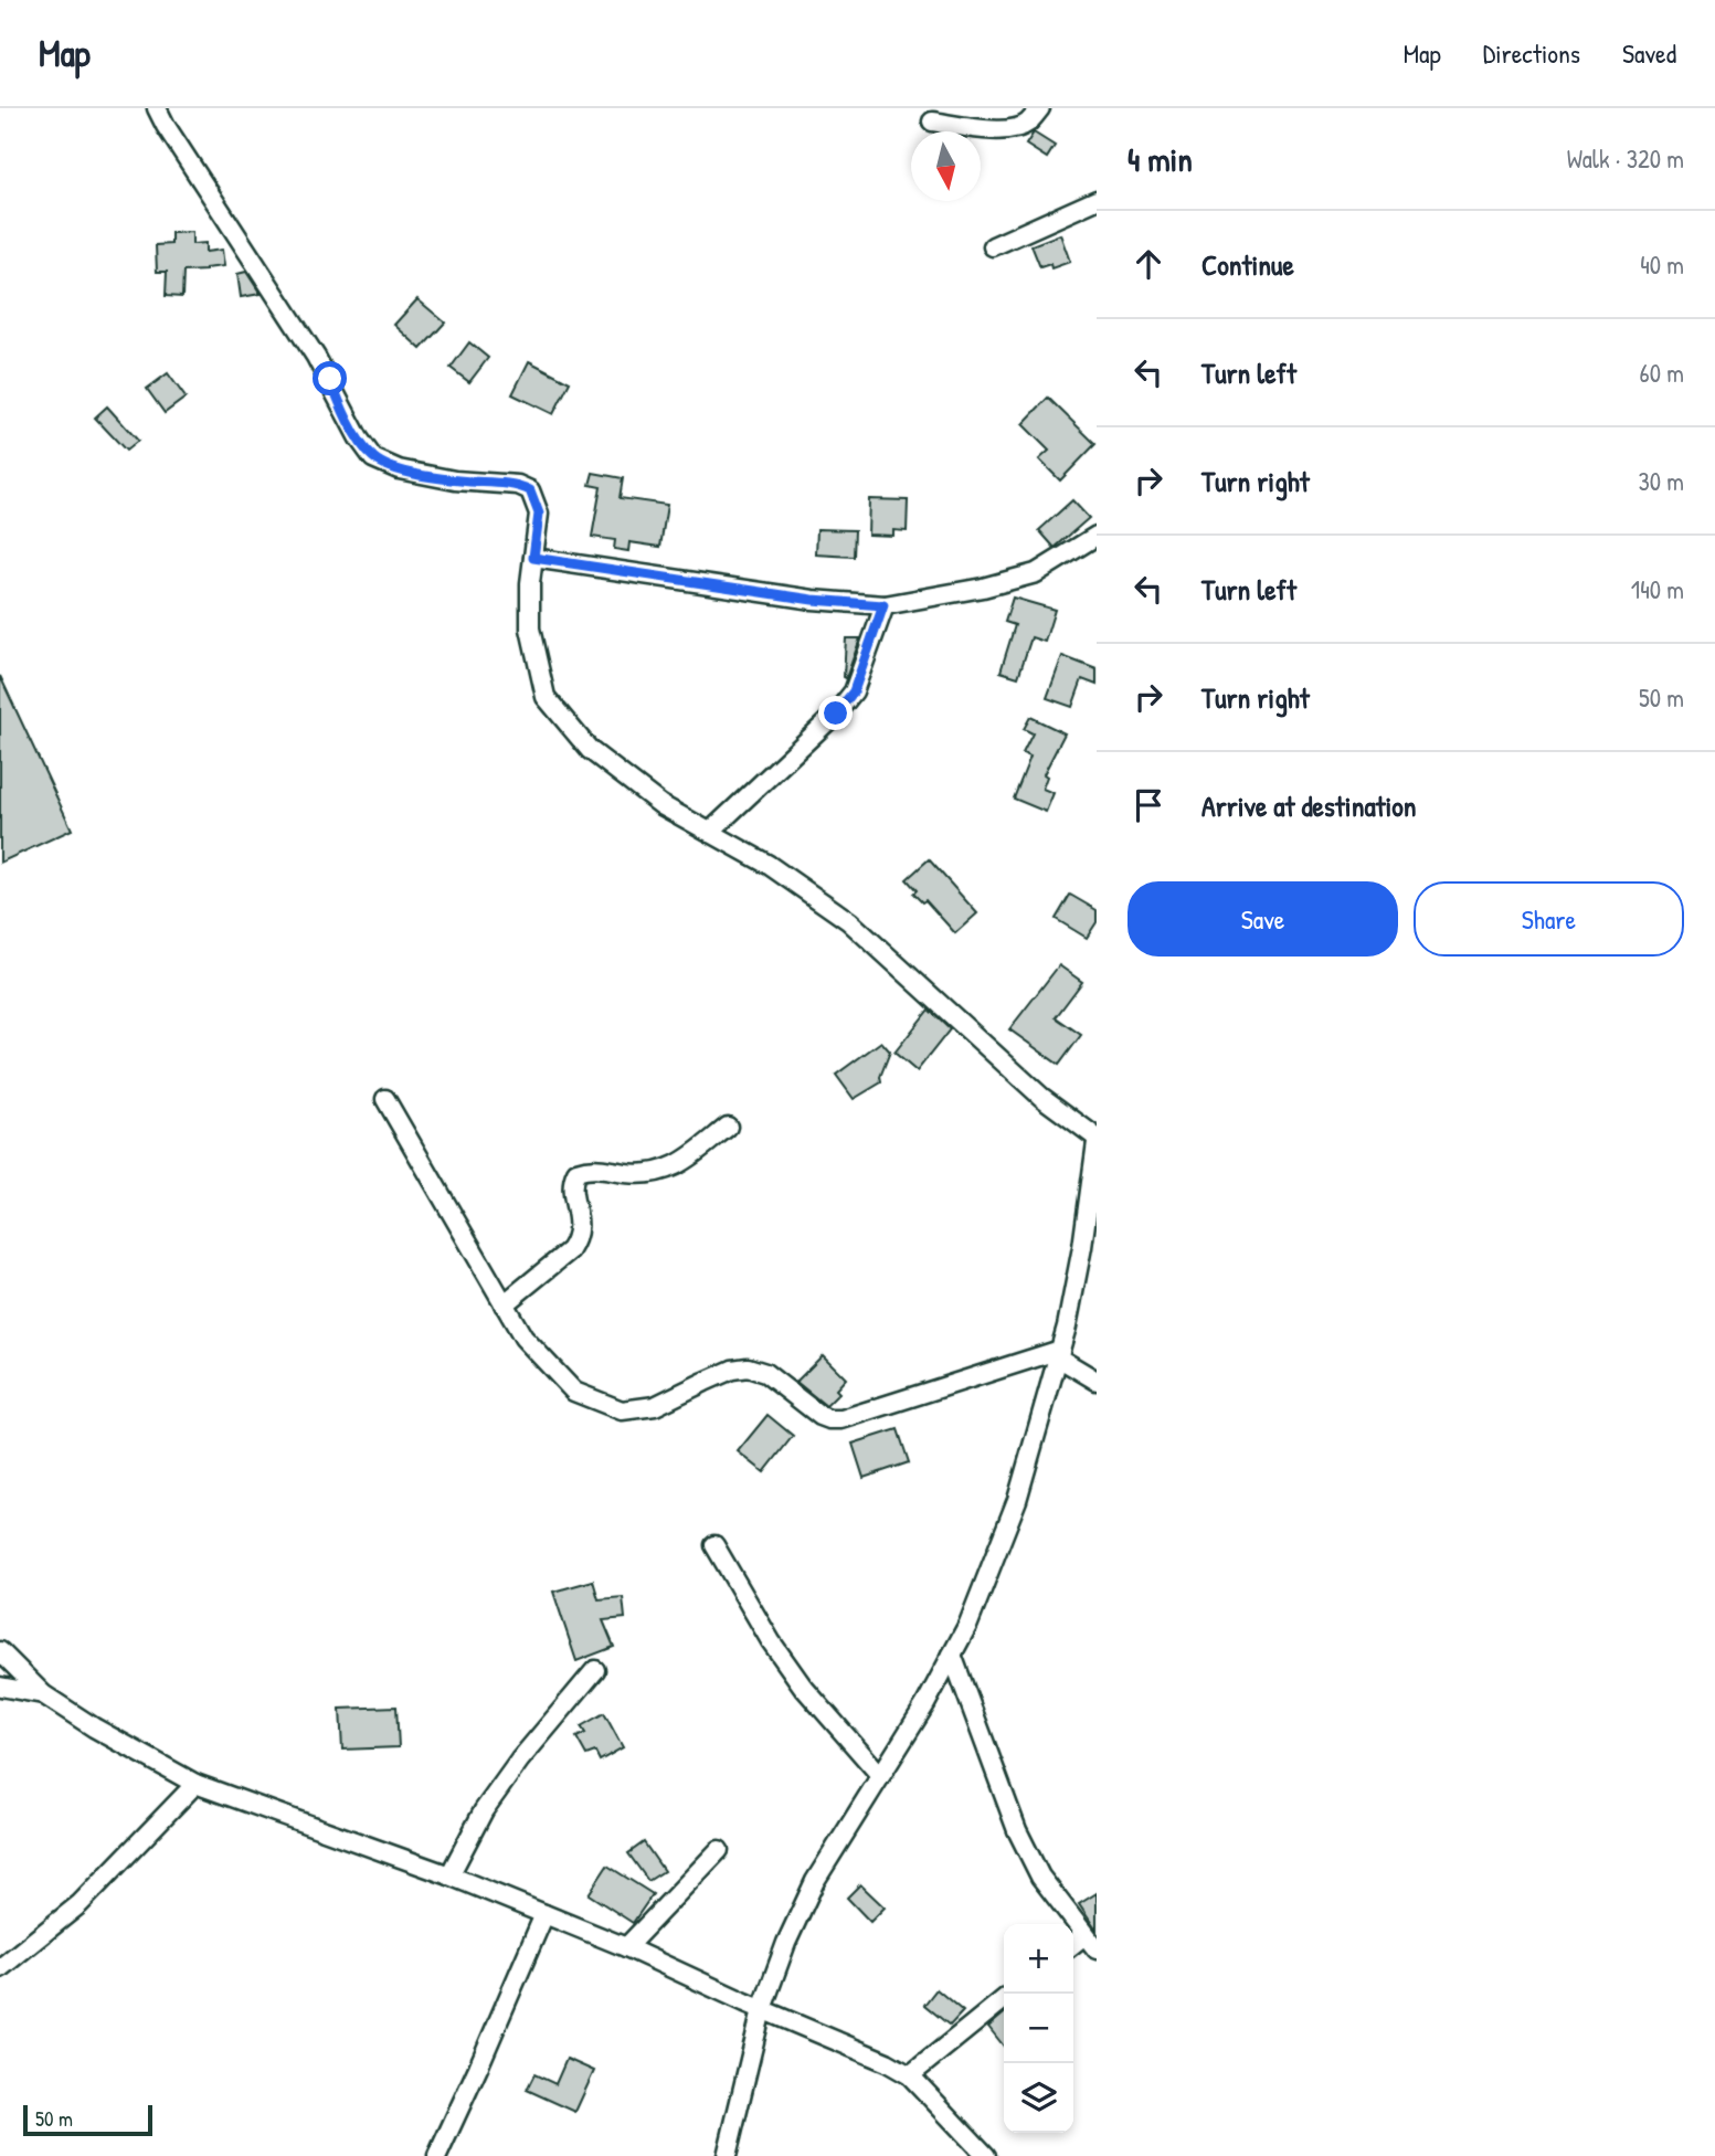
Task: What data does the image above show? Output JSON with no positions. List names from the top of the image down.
{
  "scale_bar": "50 m",
  "north": "bottom",
  "page": {
    "header": "Map",
    "nav": ["Map", "Directions", "Saved"],
    "heading": ["4 min", "Walk · 320 m"],
    "list": [
      ["Continue", "40 m"],
      ["Turn left", "60 m"],
      ["Turn right", "30 m"],
      ["Turn left", "140 m"],
      ["Turn right", "50 m"],
      "Arrive at destination"
    ],
    "buttons": ["Save", "Share"],
    "map_buttons": ["+", "−"],
    "scale": "50 m"
  }
}
